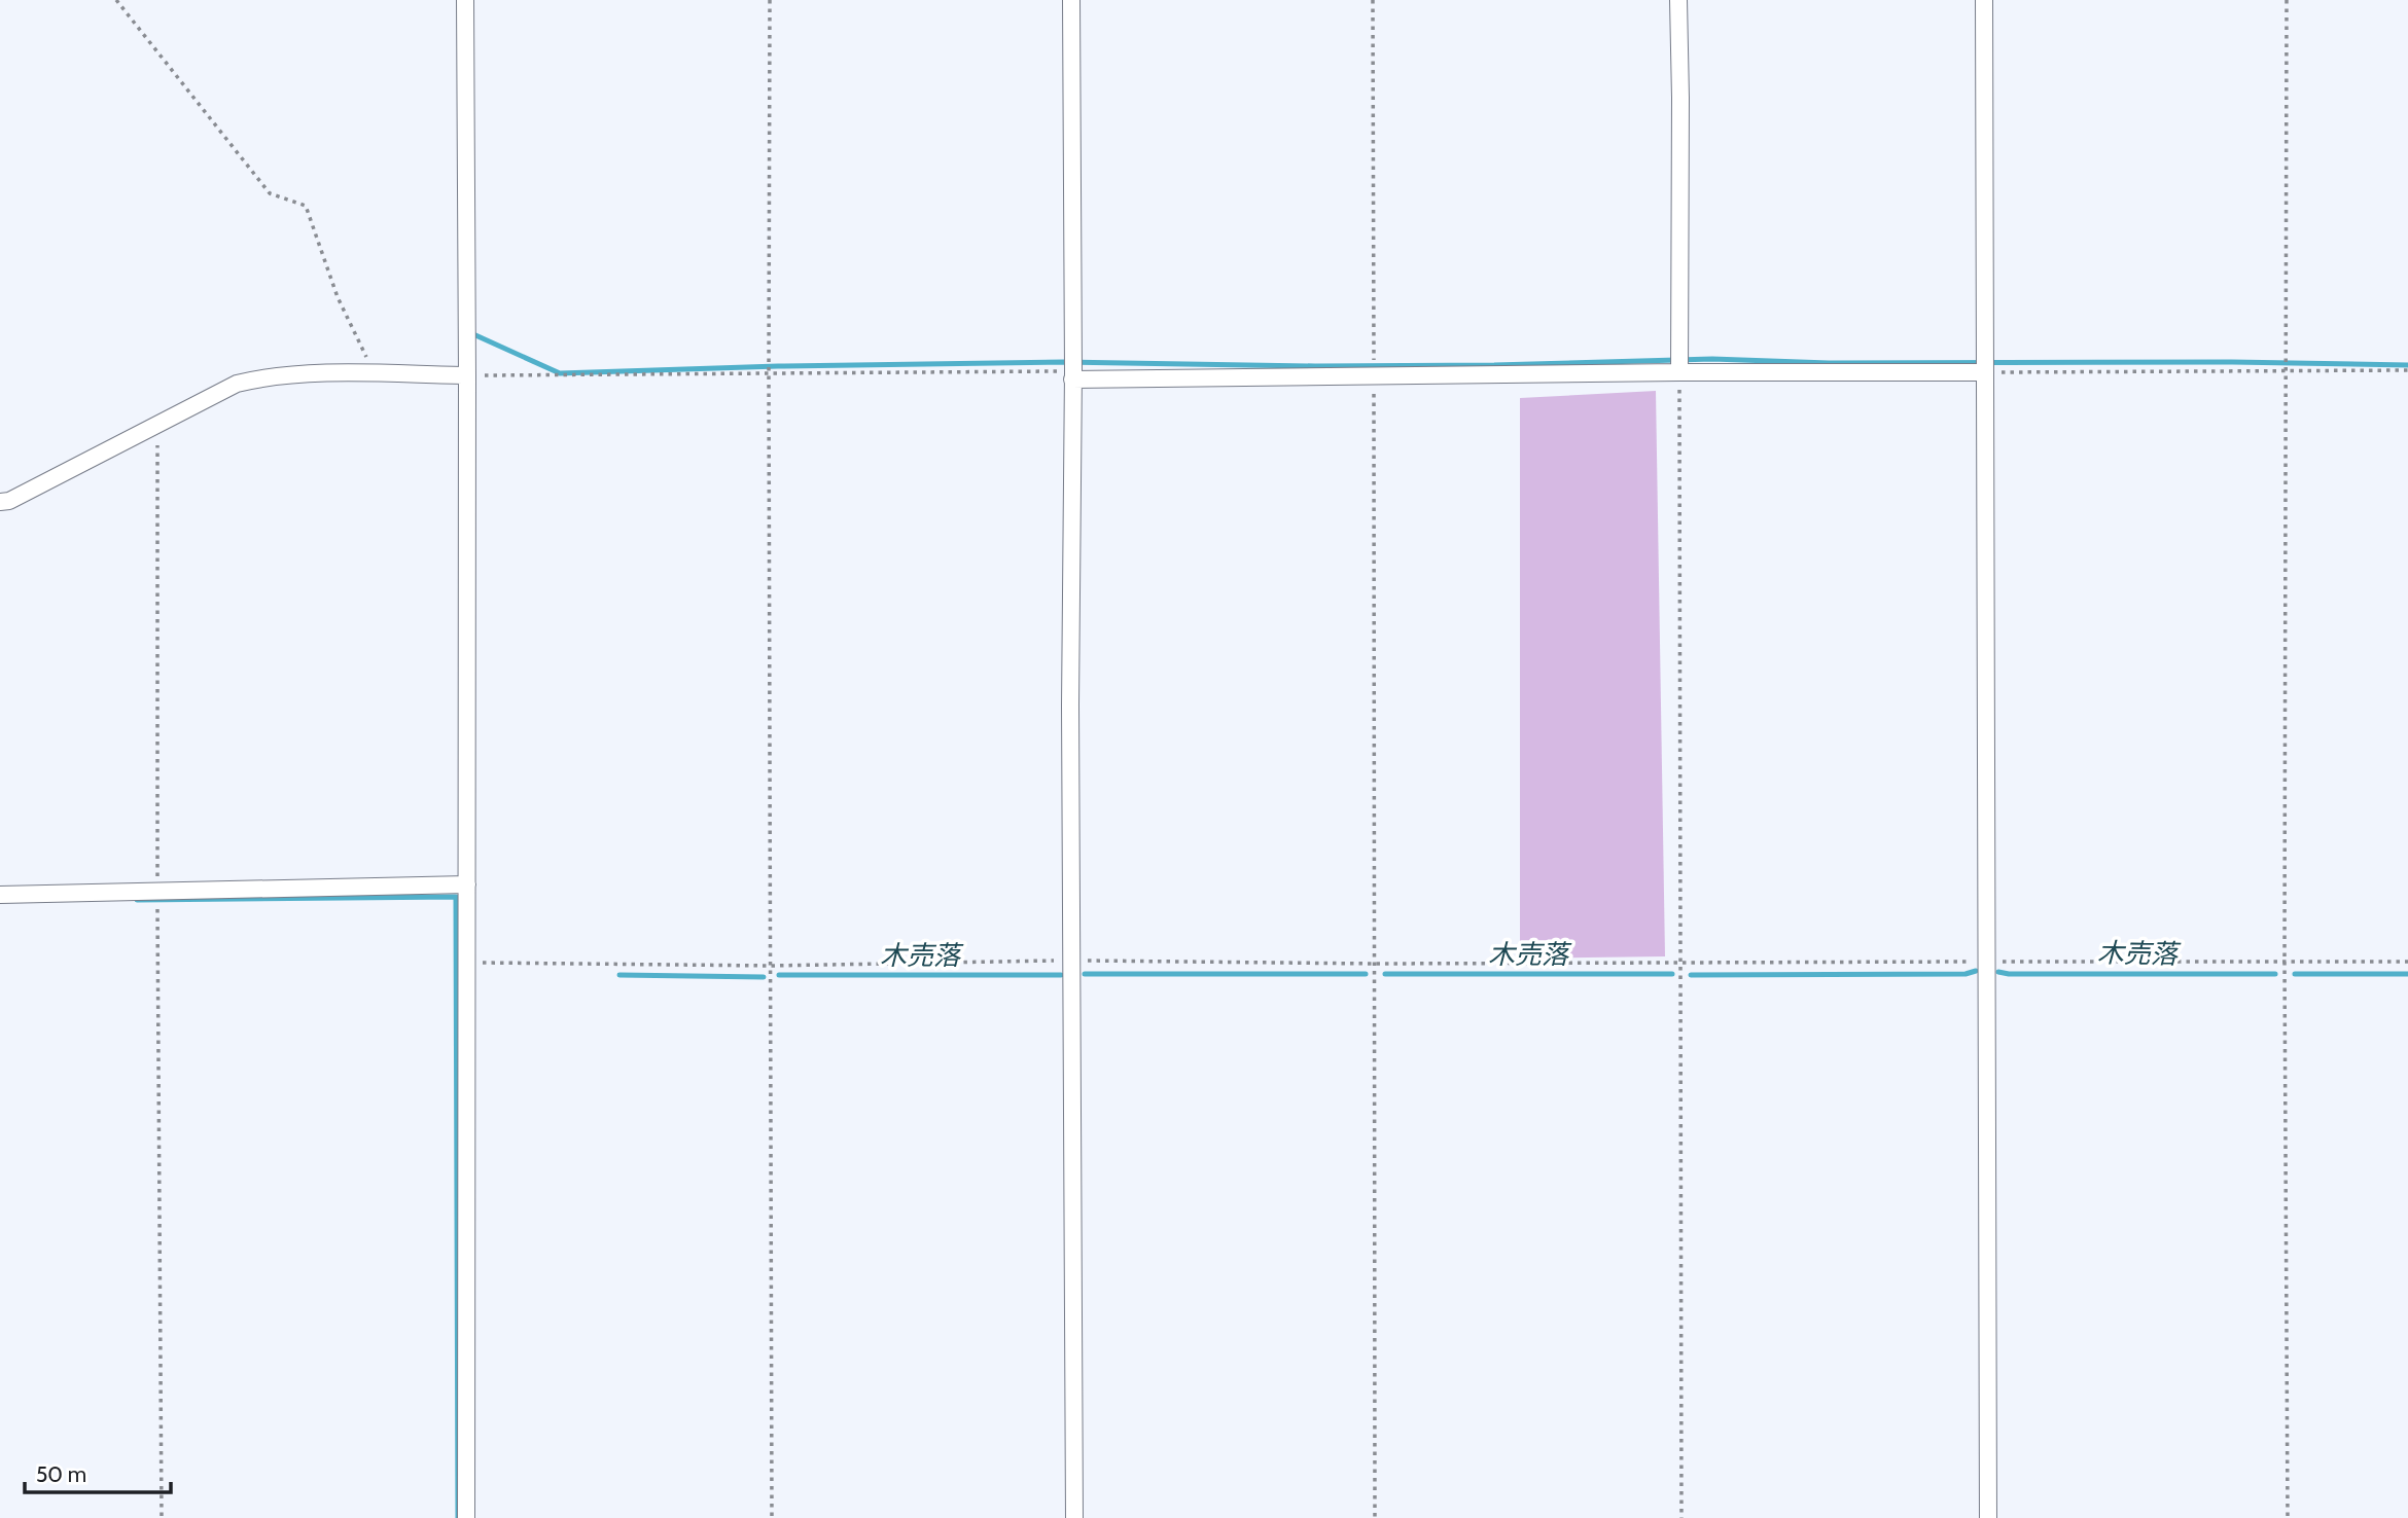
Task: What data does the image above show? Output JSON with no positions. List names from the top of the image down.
{
  "water": ["木売落"],
  "scale_bar": "50 m"
}
